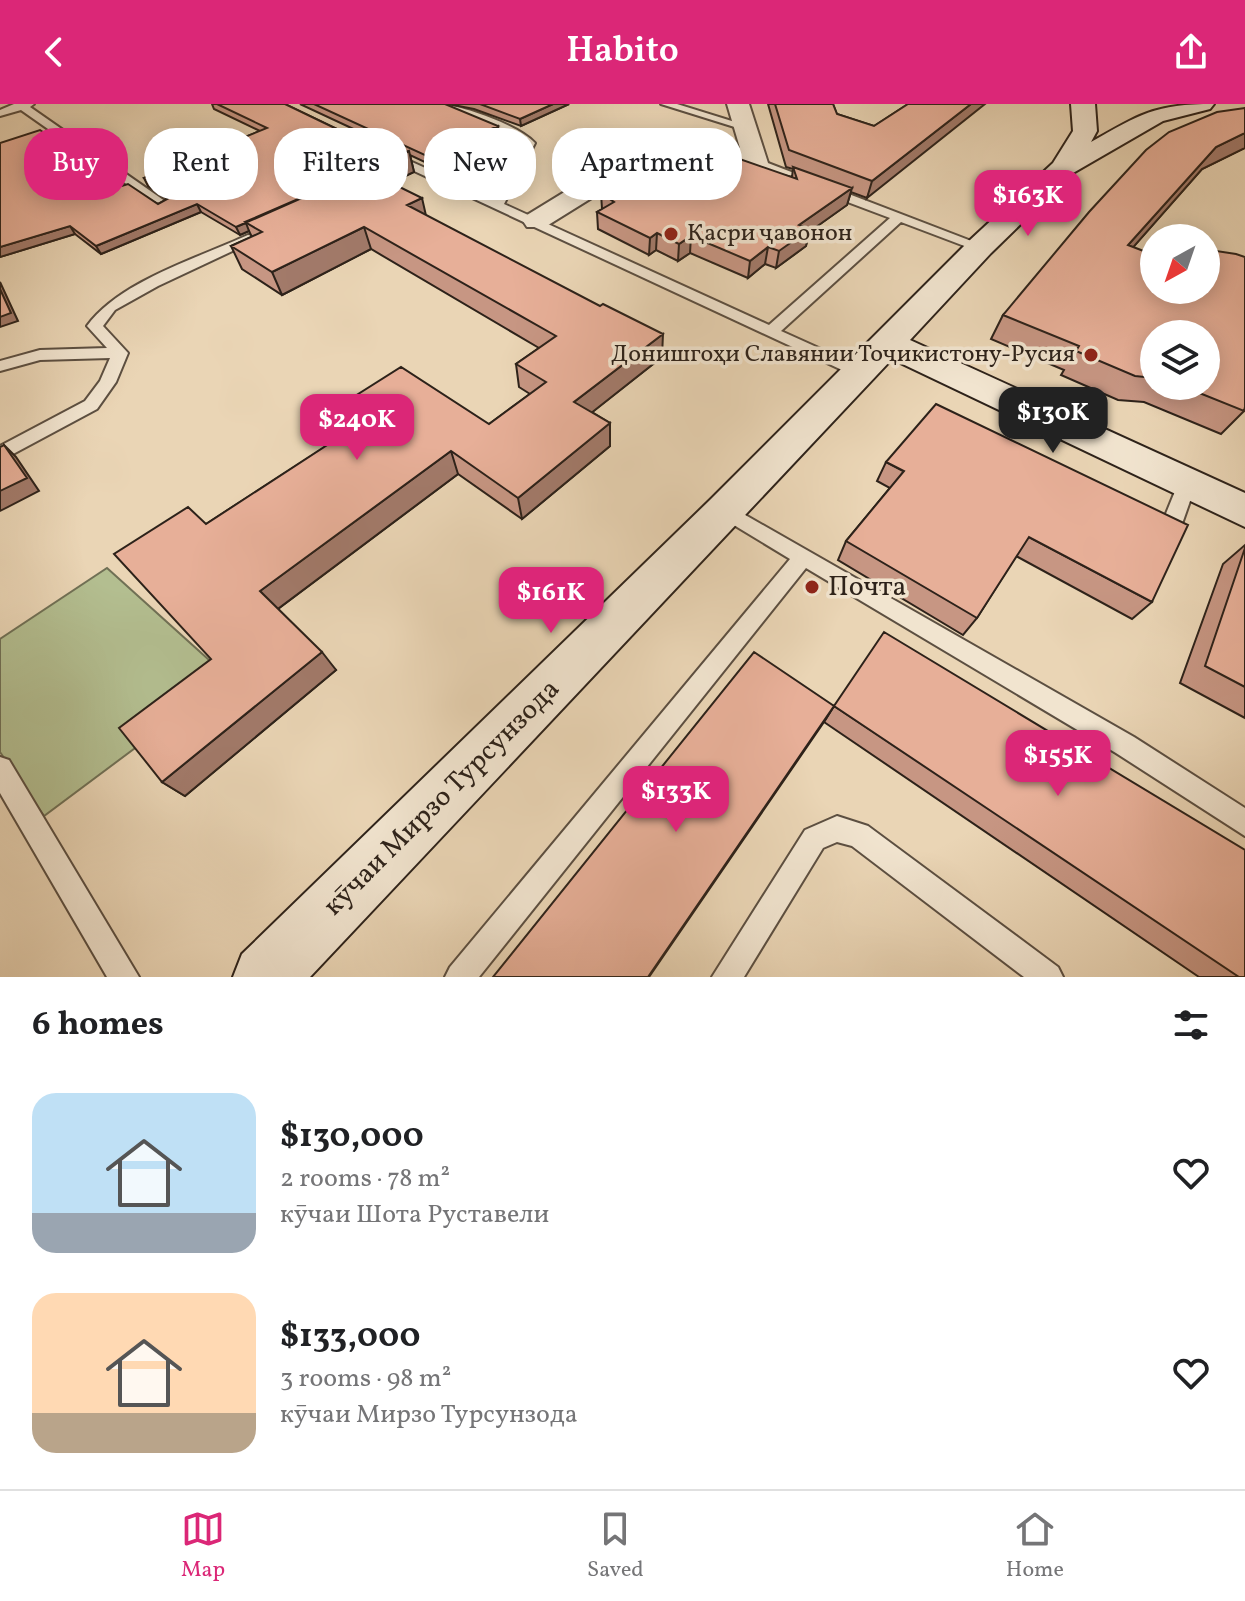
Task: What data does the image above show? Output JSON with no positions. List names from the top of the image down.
{
  "streets": {
    "street": ["кӯчаи Мирзо Турсунзода"]
  },
  "places": ["Қасри ҷавонон", "Донишгоҳи Славянии Тоҷикистону-Русия", "Почта"],
  "north": "bottom left",
  "page": {
    "header": "Habito",
    "chip": [
      "Buy",
      "Rent",
      "Filters",
      "New",
      "Apartment"
    ],
    "price": [
      "$163K",
      "$130K",
      "$240K",
      "$161K",
      "$155K",
      "$133K"
    ],
    "heading": "6 homes",
    "list": [
      {
        "name": "$130,000",
        "note": "2 rooms · 78 m² · кӯчаи Шота Руставели"
      },
      {
        "name": "$133,000",
        "note": "3 rooms · 98 m² · кӯчаи Мирзо Турсунзода"
      }
    ],
    "tabs": ["Map", "Saved", "Home"]
  }
}
